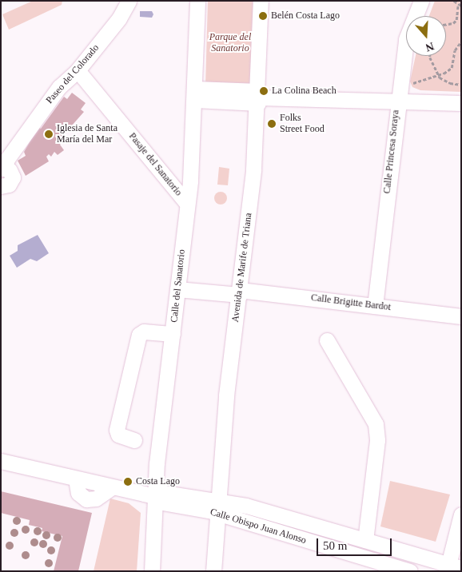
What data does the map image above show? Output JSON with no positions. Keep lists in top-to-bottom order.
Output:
{
  "streets": {
    "street": [
      "Paseo del Colorado",
      "Calle Princesa Soraya",
      "Pasaje del Sanatorio",
      "Avenida de Marife de Triana",
      "Calle del Sanatorio",
      "Calle Brigitte Bardot",
      "Calle Obispo Juan Alonso"
    ]
  },
  "crossings": [
    ["Paseo del Colorado", "Pasaje del Sanatorio"],
    ["Calle Princesa Soraya", "Calle Brigitte Bardot"],
    ["Pasaje del Sanatorio", "Calle del Sanatorio"],
    ["Avenida de Marife de Triana", "Calle Brigitte Bardot"],
    ["Avenida de Marife de Triana", "Calle Obispo Juan Alonso"],
    ["Calle del Sanatorio", "Calle Brigitte Bardot"],
    ["Calle del Sanatorio", "Calle Obispo Juan Alonso"]
  ],
  "parks": ["Parque del Sanatorio"],
  "places": [
    "Belén Costa Lago",
    "La Colina Beach",
    "Folks Street Food",
    "Iglesia de Santa María del Mar",
    "Costa Lago"
  ],
  "scale_bar": "50 m",
  "north": "bottom"
}
